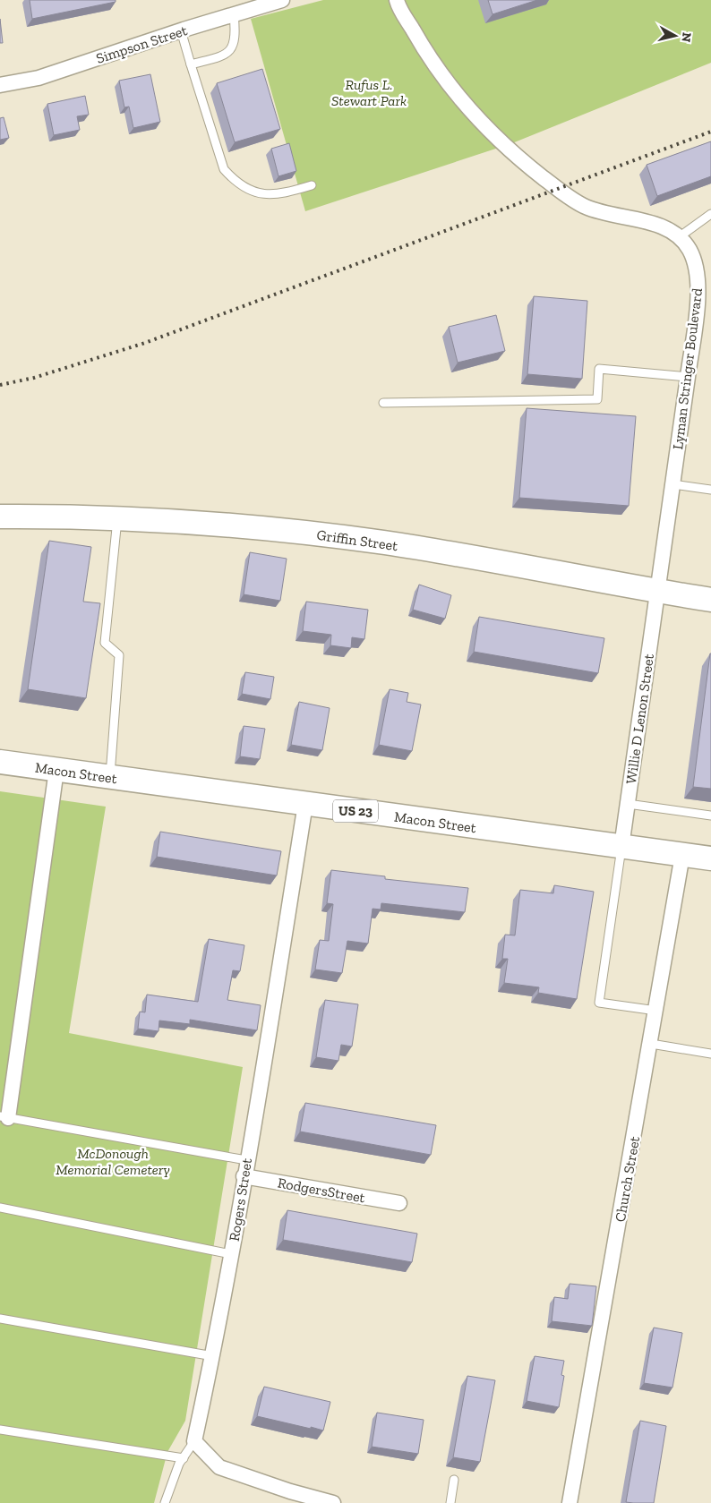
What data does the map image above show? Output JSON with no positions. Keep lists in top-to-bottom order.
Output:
{
  "streets": {
    "main road": ["Griffin Street", "Macon Street", "US 23"],
    "street": [
      "Simpson Street",
      "Lyman Stringer Boulevard",
      "Willie D Lenon Street",
      "Church Street",
      "RodgersStreet",
      "Rogers Street"
    ]
  },
  "crossings": [
    ["Lyman Stringer Boulevard", "Griffin Street"],
    ["Lyman Stringer Boulevard", "Willie D Lenon Street"],
    ["Griffin Street", "Willie D Lenon Street"],
    ["Willie D Lenon Street", "Macon Street"],
    ["Macon Street", "Church Street"],
    ["Macon Street", "Rogers Street"],
    ["RodgersStreet", "Rogers Street"]
  ],
  "parks": ["Rufus L. Stewart Park", "McDonough Memorial Cemetery"],
  "north": "right"
}
